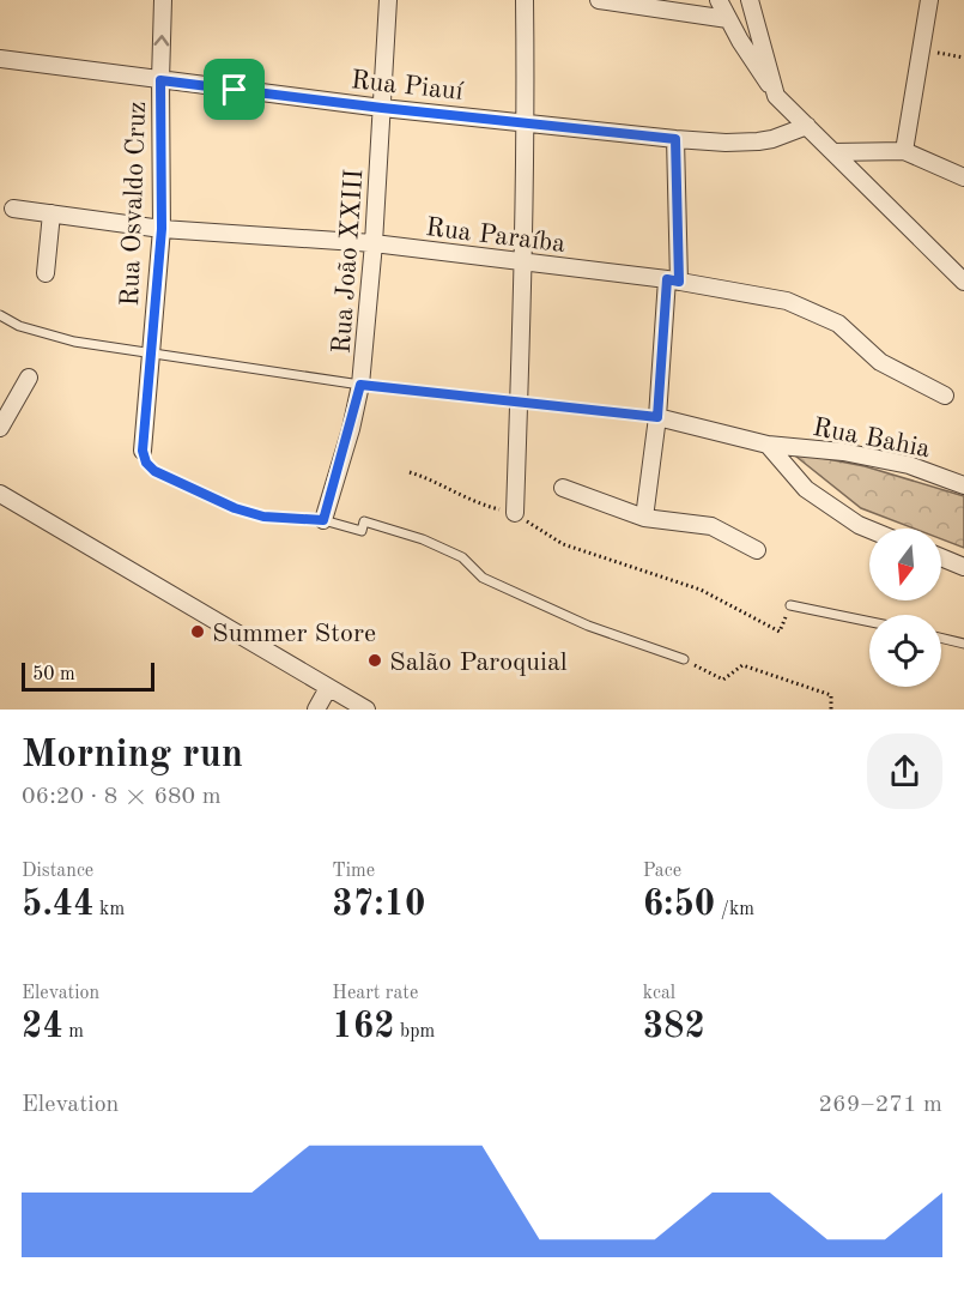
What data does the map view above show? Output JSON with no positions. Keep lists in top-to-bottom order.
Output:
{
  "streets": {
    "street": [
      "Rua Piauí",
      "Rua Osvaldo Cruz",
      "Rua Paraíba",
      "Rua João XXIII",
      "Rua Bahia"
    ]
  },
  "crossings": [
    ["Rua Piauí", "Rua Osvaldo Cruz"],
    ["Rua Piauí", "Rua João XXIII"],
    ["Rua Osvaldo Cruz", "Rua Paraíba"],
    ["Rua Paraíba", "Rua João XXIII"]
  ],
  "places": ["Summer Store", "Salão Paroquial"],
  "scale_bar": "50 m",
  "north": "bottom",
  "page": {
    "scale": "50 m",
    "heading": ["Morning run", "06:20 · 8 × 680 m"],
    "stats": [
      ["Distance", "5.44 km"],
      ["Time", "37:10"],
      ["Pace", "6:50 /km"],
      ["Elevation", "24 m"],
      ["Heart rate", "162 bpm"],
      ["kcal", "382"]
    ],
    "chart": ["Elevation", "269–271 m"]
  }
}
